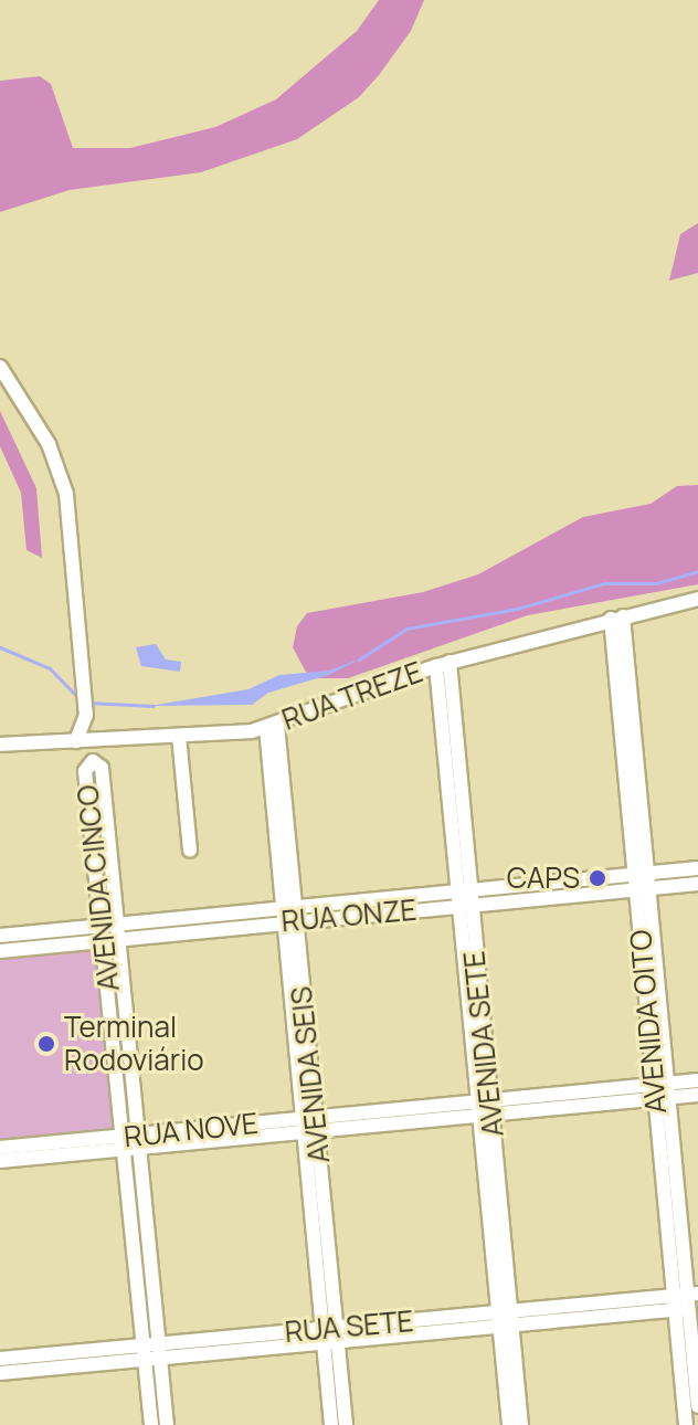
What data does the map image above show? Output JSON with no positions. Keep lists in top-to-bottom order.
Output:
{
  "streets": {
    "street": [
      "RUA TREZE",
      "AVENIDA CINCO",
      "RUA ONZE",
      "AVENIDA OITO",
      "AVENIDA SETE",
      "AVENIDA SEIS",
      "RUA NOVE",
      "RUA SETE"
    ]
  },
  "crossings": [
    ["RUA TREZE", "AVENIDA OITO"],
    ["RUA TREZE", "AVENIDA SETE"],
    ["RUA TREZE", "AVENIDA SEIS"],
    ["AVENIDA CINCO", "RUA ONZE"],
    ["AVENIDA CINCO", "RUA NOVE"],
    ["AVENIDA CINCO", "RUA SETE"],
    ["RUA ONZE", "AVENIDA OITO"],
    ["RUA ONZE", "AVENIDA SETE"],
    ["RUA ONZE", "AVENIDA SEIS"],
    ["AVENIDA OITO", "RUA NOVE"],
    ["AVENIDA OITO", "RUA SETE"],
    ["AVENIDA SETE", "RUA NOVE"],
    ["AVENIDA SETE", "RUA SETE"],
    ["AVENIDA SEIS", "RUA NOVE"],
    ["AVENIDA SEIS", "RUA SETE"]
  ],
  "places": ["CAPS", "Terminal Rodoviário"]
}
